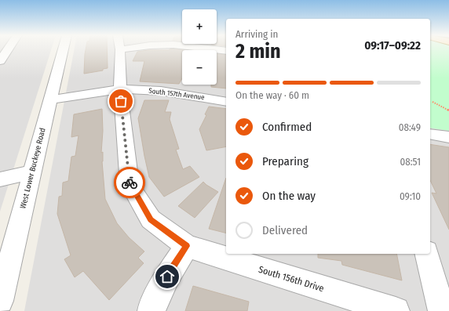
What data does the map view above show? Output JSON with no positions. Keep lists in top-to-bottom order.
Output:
{
  "streets": {
    "street": ["South 157th Avenue", "West Lower Buckeye Road", "South 156th Drive"]
  },
  "crossings": [
    ["South 157th Avenue", "West Lower Buckeye Road"],
    ["South 157th Avenue", "South 156th Drive"]
  ],
  "page": {
    "map_buttons": ["+", "−"],
    "heading": ["2 min", "Arriving in", "09:17–09:22"],
    "bar": "On the way · 60 m",
    "list": [
      ["Confirmed", "08:49"],
      ["Preparing", "08:51"],
      ["On the way", "09:10"],
      "Delivered"
    ]
  }
}
